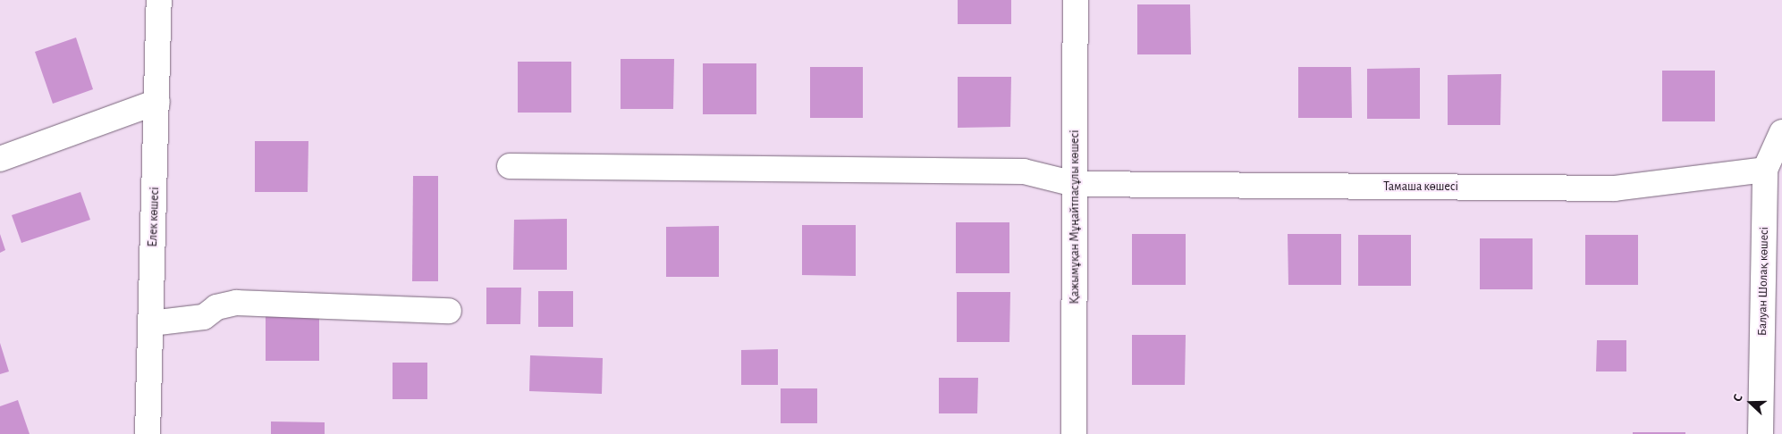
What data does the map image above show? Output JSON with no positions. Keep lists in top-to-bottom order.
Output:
{
  "streets": {
    "street": [
      "Тамаша көшесі",
      "Елек көшесі",
      "Қажымұқан Мұңайтпасұлы көшесі",
      "Балуан Шолақ көшесі"
    ]
  },
  "crossings": [
    ["Тамаша көшесі", "Қажымұқан Мұңайтпасұлы көшесі"],
    ["Тамаша көшесі", "Балуан Шолақ көшесі"]
  ],
  "north": "left"
}
